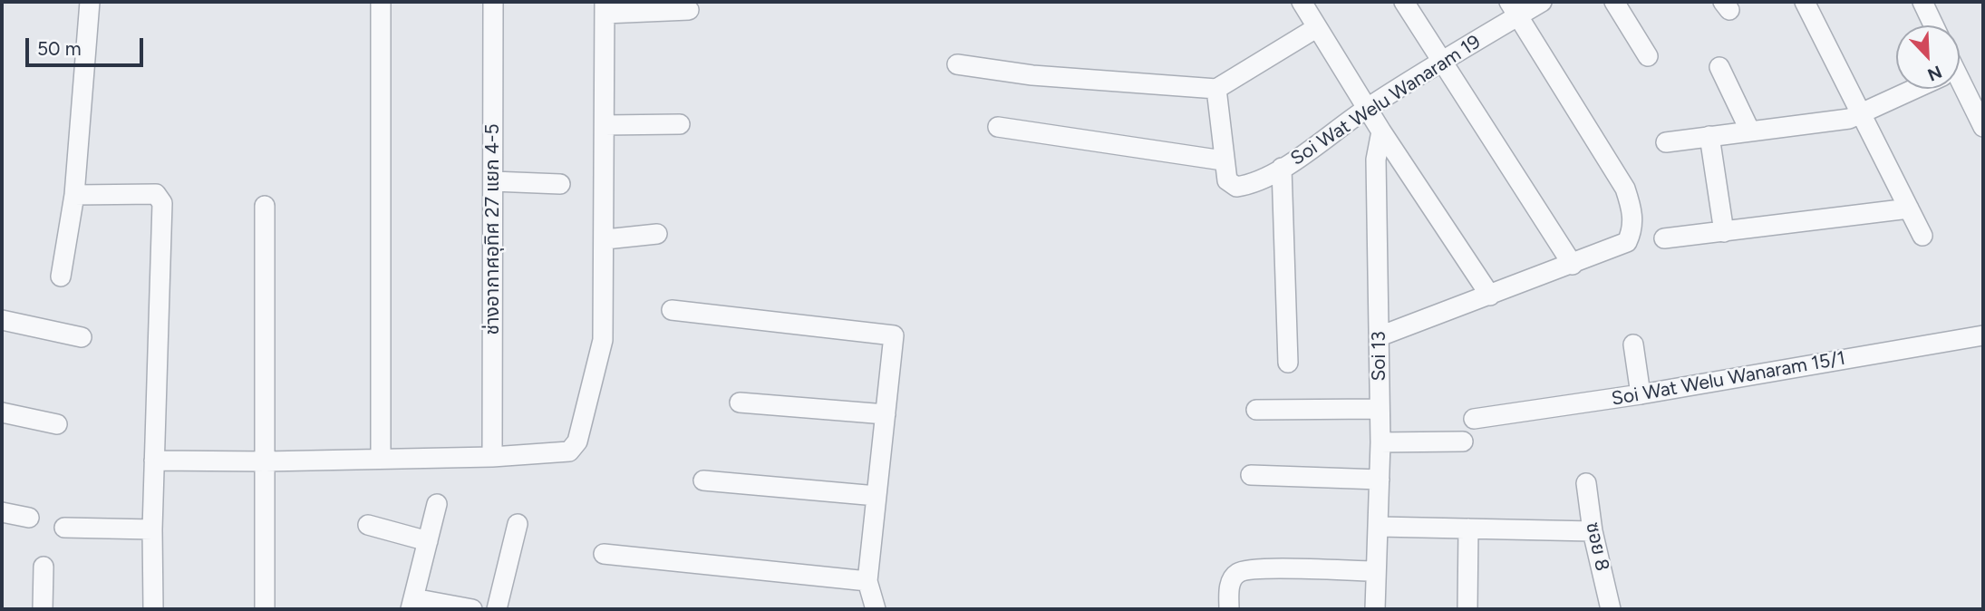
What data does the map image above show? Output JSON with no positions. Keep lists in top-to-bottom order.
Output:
{
  "streets": {
    "street": [
      "Soi Wat Welu Wanaram 19",
      "ช่างอากาศอุทิศ 27 แยก 4-5",
      "Soi 13",
      "Soi Wat Welu Wanaram 15/1",
      "ซอย 8"
    ]
  },
  "scale_bar": "50 m",
  "north": "bottom right"
}
